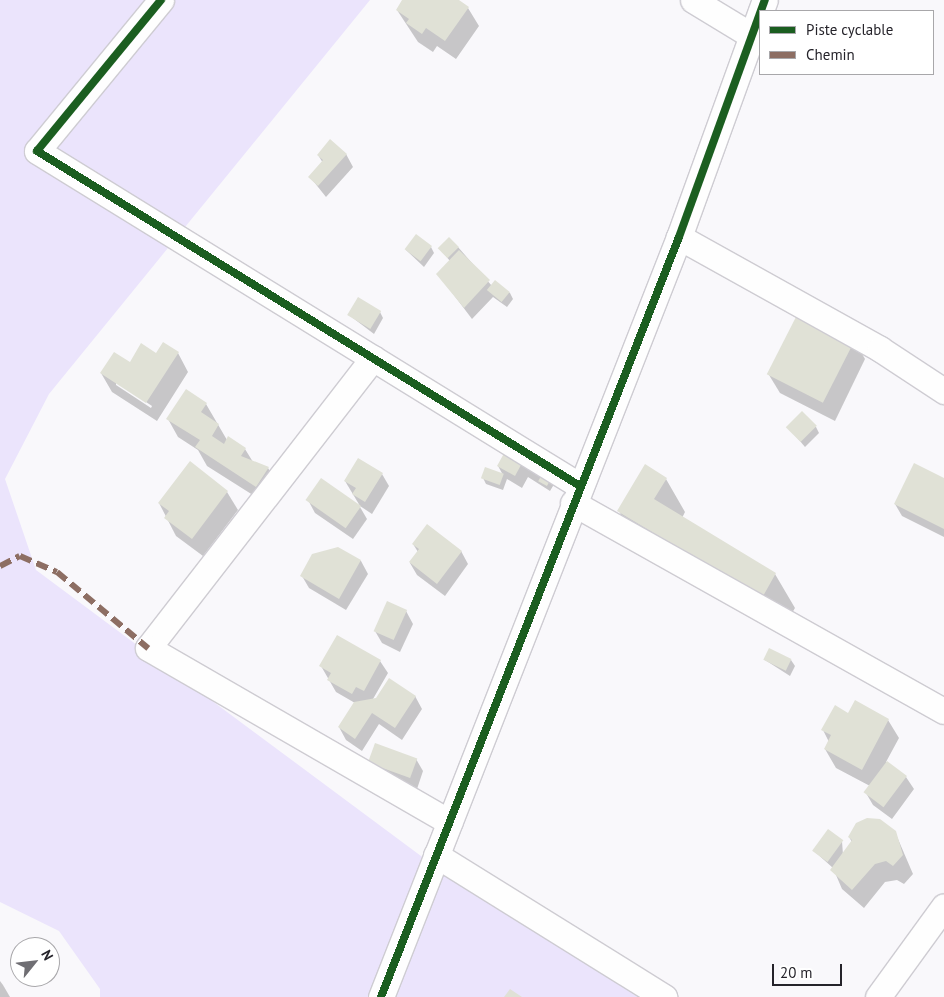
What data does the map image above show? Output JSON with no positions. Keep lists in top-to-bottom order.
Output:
{
  "legend": ["Piste cyclable", "Chemin"],
  "scale_bar": "20 m",
  "north": "top right"
}
